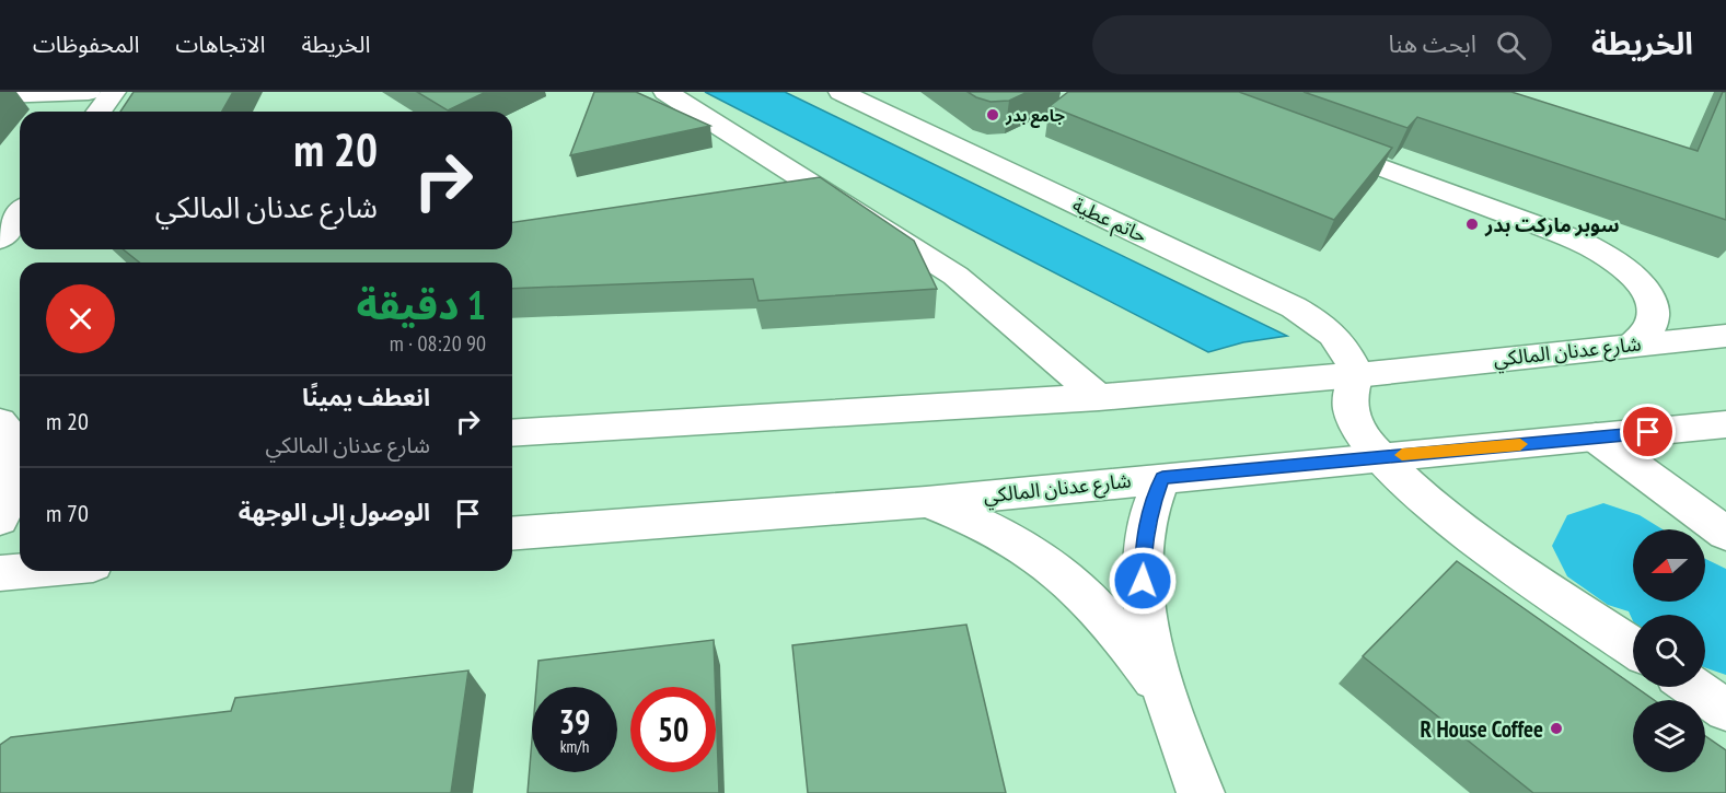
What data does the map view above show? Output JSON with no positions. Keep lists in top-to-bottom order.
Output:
{
  "streets": {
    "main road": ["حاتم عطية", "شارع عدنان المالكي"]
  },
  "crossings": [
    ["حاتم عطية", "شارع عدنان المالكي"]
  ],
  "places": ["جامع بدر", "سوبر ماركت بدر", "R House Coffee"],
  "north": "left",
  "page": {
    "header": "الخريطة",
    "search": "ابحث هنا",
    "nav": ["الخريطة", "الاتجاهات", "المحفوظات"],
    "turn": ["20 m", "شارع عدنان المالكي"],
    "heading": ["1 دقيقة", "90 m · 08:20"],
    "list": [
      {
        "name": "انعطف يمينًا",
        "note": "شارع عدنان المالكي",
        "value": "20 m"
      },
      {
        "name": "الوصول إلى الوجهة",
        "value": "70 m"
      }
    ],
    "speed": "39 km/h",
    "limit": "50"
  }
}
